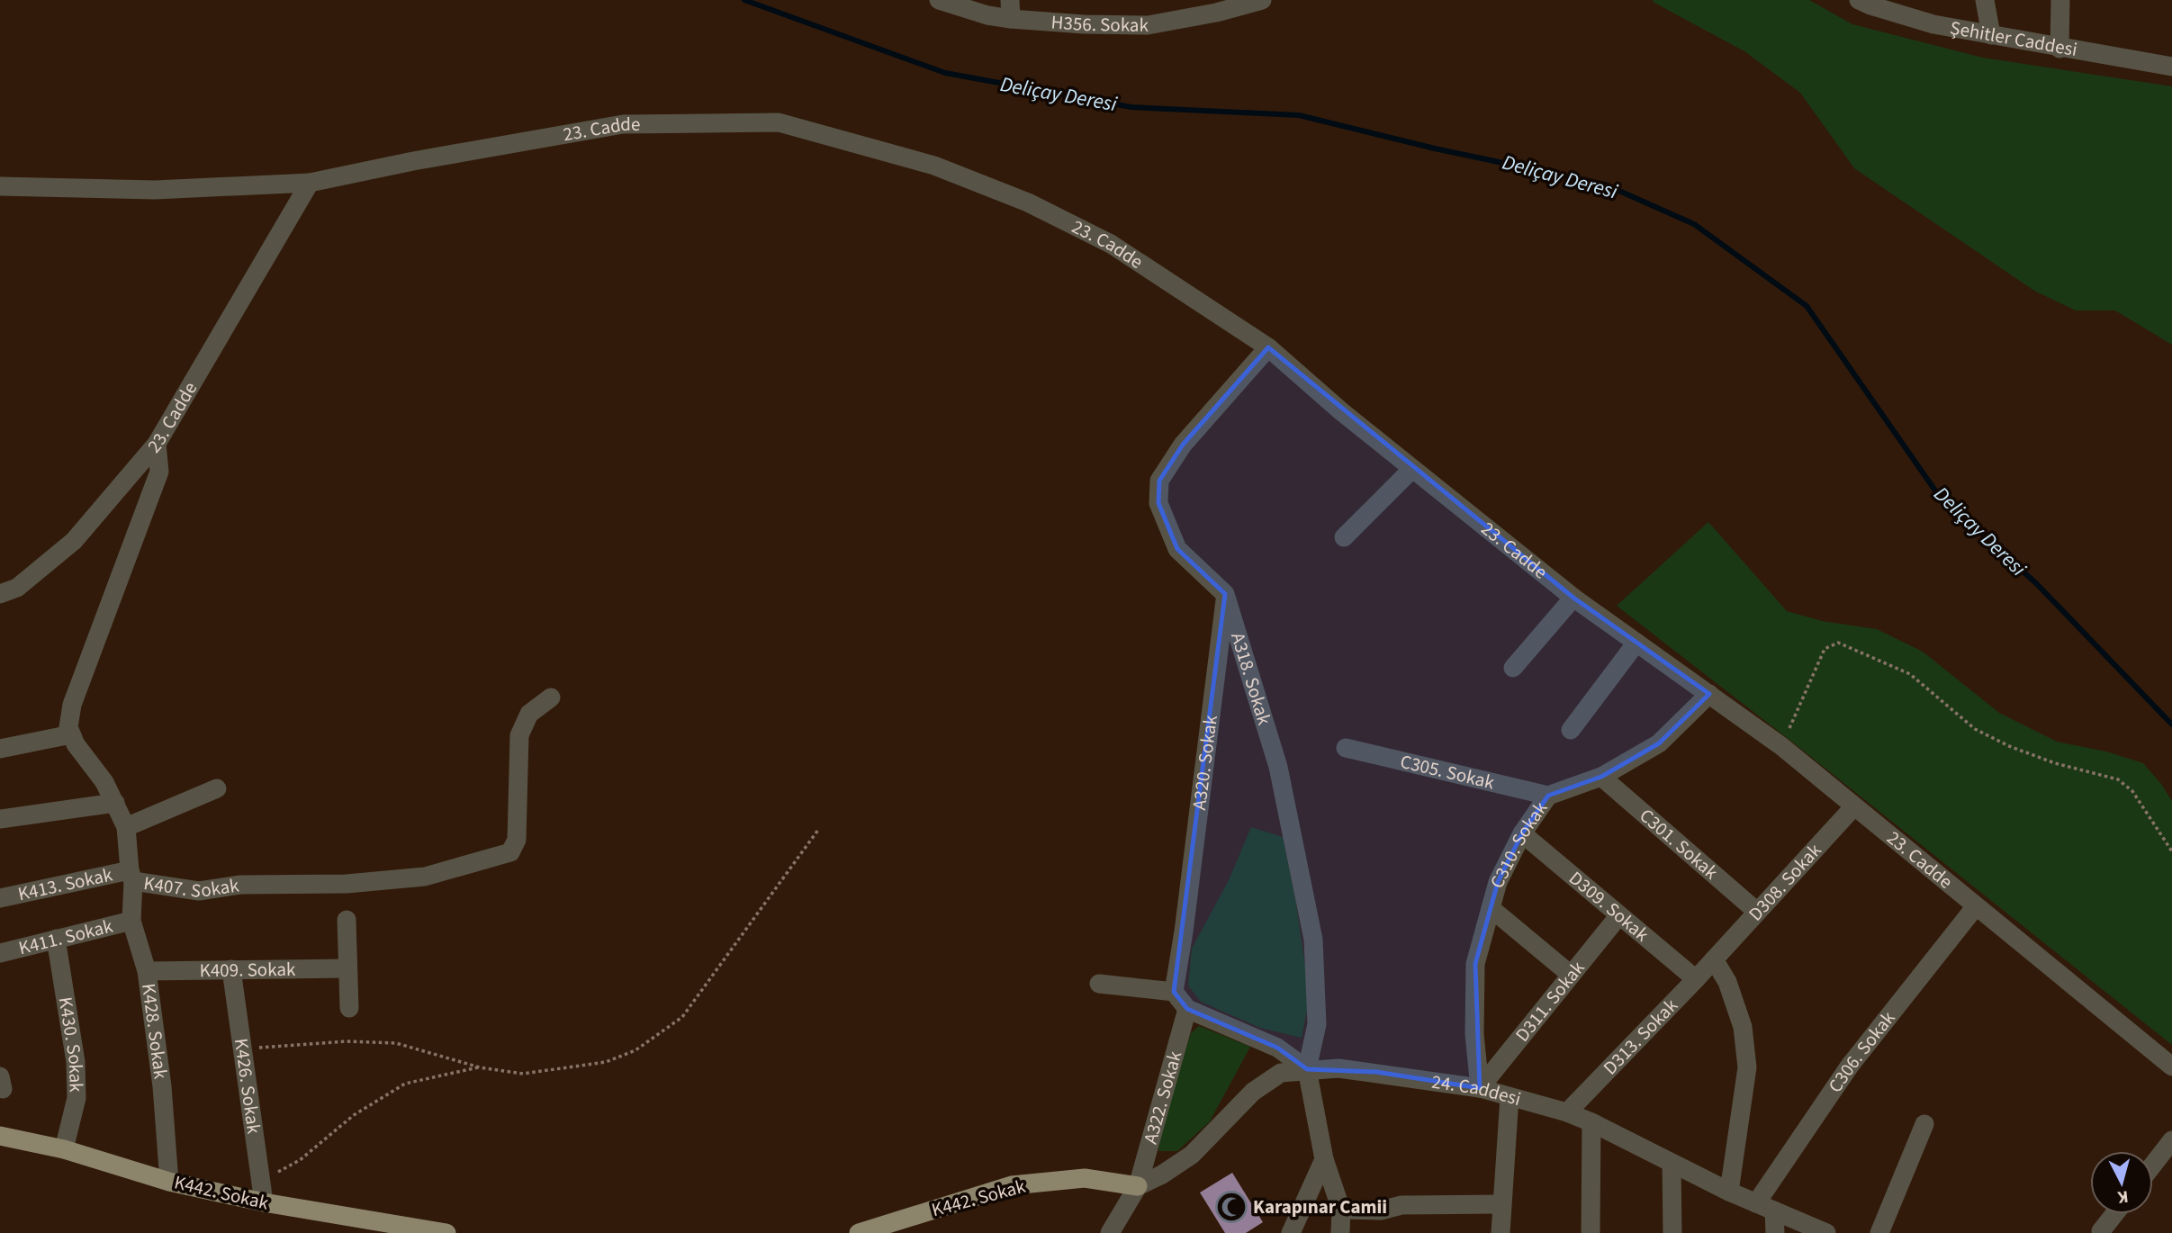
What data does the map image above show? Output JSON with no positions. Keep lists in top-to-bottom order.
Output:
{
  "streets": {
    "main road": ["K442. Sokak"],
    "street": [
      "H356. Sokak",
      "Şehitler Caddesi",
      "23. Cadde",
      "A318. Sokak",
      "A320. Sokak",
      "C305. Sokak",
      "C301. Sokak",
      "C310. Sokak",
      "K407. Sokak",
      "D308. Sokak",
      "K413. Sokak",
      "D309. Sokak",
      "K411. Sokak",
      "K409. Sokak",
      "D311. Sokak",
      "K428. Sokak",
      "D313. Sokak",
      "K430. Sokak",
      "C306. Sokak",
      "K426. Sokak",
      "24. Caddesi",
      "A322. Sokak"
    ]
  },
  "crossings": [
    ["23. Cadde", "C310. Sokak"],
    ["23. Cadde", "D308. Sokak"],
    ["23. Cadde", "C306. Sokak"],
    ["A318. Sokak", "A320. Sokak"],
    ["A318. Sokak", "24. Caddesi"],
    ["C305. Sokak", "C310. Sokak"],
    ["C301. Sokak", "C310. Sokak"],
    ["C301. Sokak", "D308. Sokak"],
    ["C310. Sokak", "D309. Sokak"],
    ["C310. Sokak", "D311. Sokak"],
    ["C310. Sokak", "24. Caddesi"],
    ["K407. Sokak", "K413. Sokak"],
    ["K407. Sokak", "K428. Sokak"],
    ["D308. Sokak", "D313. Sokak"],
    ["K413. Sokak", "K428. Sokak"],
    ["D309. Sokak", "D311. Sokak"],
    ["D309. Sokak", "D313. Sokak"],
    ["K411. Sokak", "K428. Sokak"],
    ["K411. Sokak", "K430. Sokak"],
    ["K409. Sokak", "K428. Sokak"],
    ["K409. Sokak", "K426. Sokak"],
    ["D311. Sokak", "24. Caddesi"],
    ["K428. Sokak", "K442. Sokak"],
    ["D313. Sokak", "24. Caddesi"],
    ["K430. Sokak", "K442. Sokak"],
    ["C306. Sokak", "24. Caddesi"],
    ["K426. Sokak", "K442. Sokak"],
    ["24. Caddesi", "A322. Sokak"],
    ["24. Caddesi", "K442. Sokak"],
    ["A322. Sokak", "K442. Sokak"]
  ],
  "water": ["Deliçay Deresi"],
  "places": {
    "mosque": ["Karapınar Camii"]
  },
  "north": "bottom"
}
